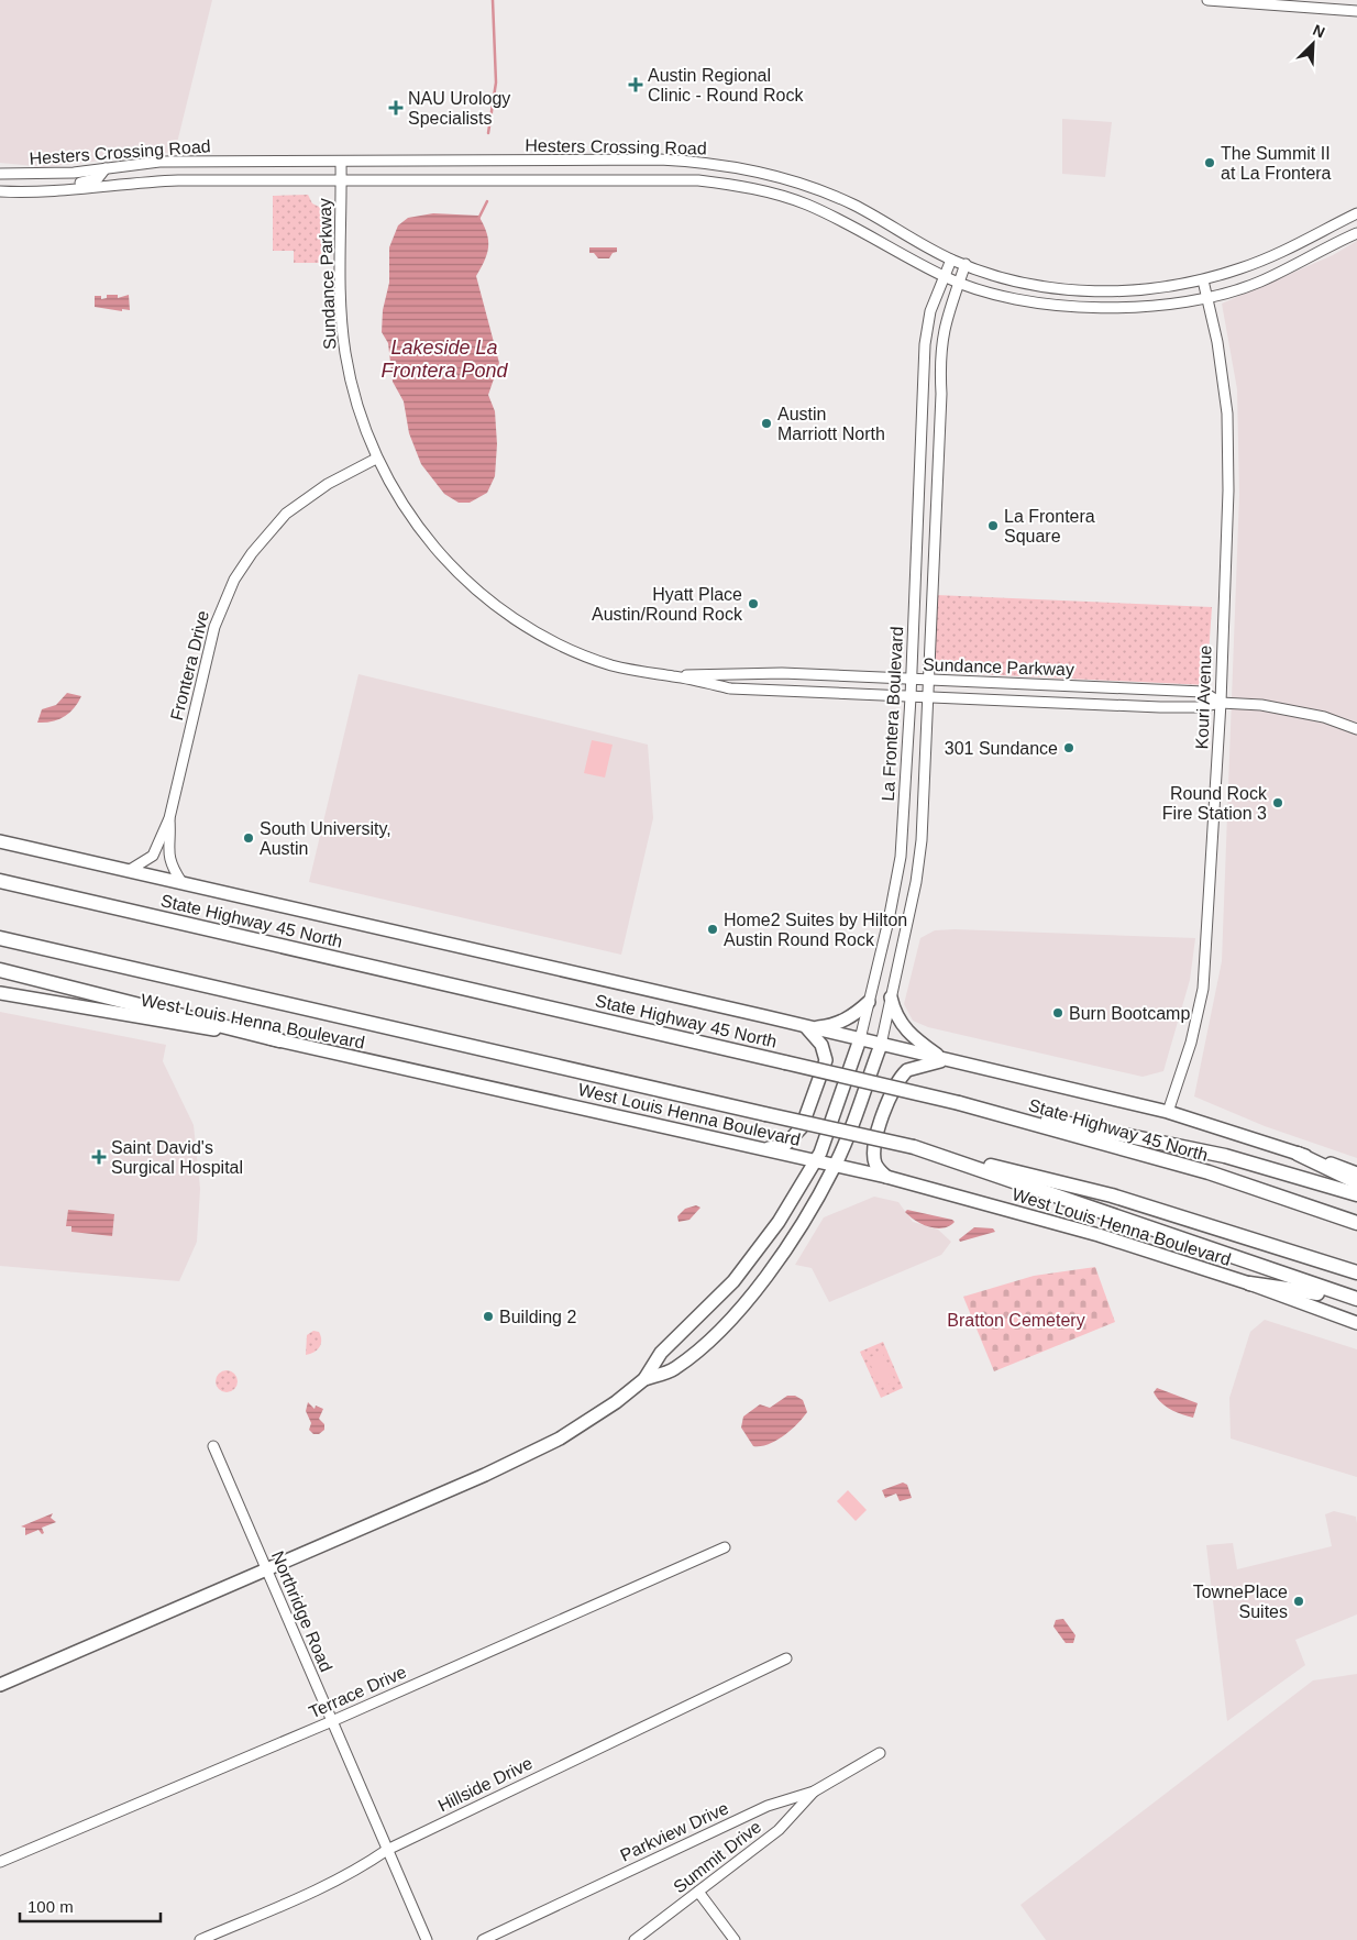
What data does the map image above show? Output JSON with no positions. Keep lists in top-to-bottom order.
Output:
{
  "streets": {
    "highway": ["State Highway 45 North"],
    "main road": ["La Frontera Boulevard", "West Louis Henna Boulevard"],
    "street": [
      "Hesters Crossing Road",
      "Sundance Parkway",
      "Frontera Drive",
      "Kouri Avenue",
      "Northridge Road",
      "Terrace Drive",
      "Hillside Drive",
      "Parkview Drive",
      "Summit Drive"
    ]
  },
  "crossings": [
    ["Hesters Crossing Road", "Sundance Parkway"],
    ["Hesters Crossing Road", "Kouri Avenue"],
    ["Hesters Crossing Road", "La Frontera Boulevard"],
    ["Sundance Parkway", "Frontera Drive"],
    ["Sundance Parkway", "Kouri Avenue"],
    ["Sundance Parkway", "La Frontera Boulevard"],
    ["La Frontera Boulevard", "West Louis Henna Boulevard"],
    ["Northridge Road", "Terrace Drive"],
    ["Northridge Road", "Hillside Drive"],
    ["Parkview Drive", "Summit Drive"]
  ],
  "water": ["Lakeside La Frontera Pond"],
  "parks": ["Bratton Cemetery"],
  "places": {
    "health": ["Austin Regional Clinic - Round Rock", "NAU Urology Specialists", "Saint David's Surgical Hospital"],
    "other": [
      "The Summit II at La Frontera",
      "Austin Marriott North",
      "La Frontera Square",
      "Hyatt Place Austin/Round Rock",
      "301 Sundance",
      "Round Rock Fire Station 3",
      "South University, Austin",
      "Home2 Suites by Hilton Austin Round Rock",
      "Burn Bootcamp",
      "Building 2",
      "TownePlace Suites"
    ]
  },
  "scale_bar": "100 m",
  "north": "top right"
}
